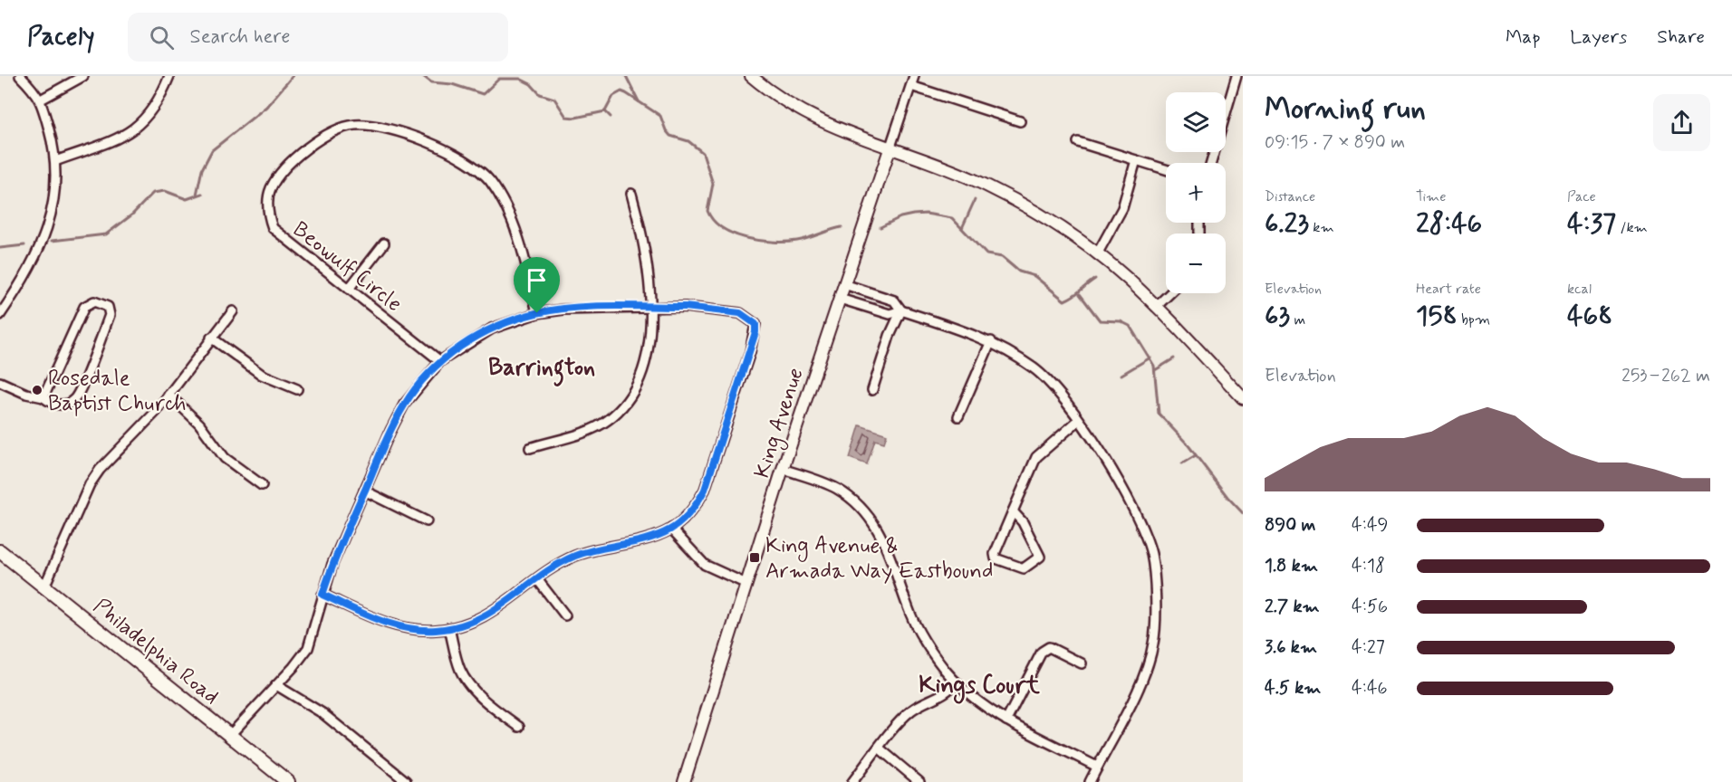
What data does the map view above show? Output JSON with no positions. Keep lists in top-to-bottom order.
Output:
{
  "streets": {
    "main road": ["Philadelphia Road"],
    "street": ["Beowulf Circle", "King Avenue"]
  },
  "districts": ["Barrington", "Kings Court"],
  "places": {
    "other": ["Rosedale Baptist Church"],
    "transit": ["King Avenue & Armada Way Eastbound"]
  },
  "page": {
    "header": "Pacely",
    "search": "Search here",
    "nav": ["Map", "Layers", "Share"],
    "heading": ["Morning run", "09:15 · 7 × 890 m"],
    "map_buttons": ["+", "−"],
    "stats": [
      ["Distance", "6.23 km"],
      ["Time", "28:46"],
      ["Pace", "4:37 /km"],
      ["Elevation", "63 m"],
      ["Heart rate", "158 bpm"],
      ["kcal", "468"]
    ],
    "chart": ["Elevation", "253–262 m"],
    "list": [
      {
        "name": "890 m",
        "note": "4:49"
      },
      {
        "name": "1.8 km",
        "note": "4:18"
      },
      {
        "name": "2.7 km",
        "note": "4:56"
      },
      {
        "name": "3.6 km",
        "note": "4:27"
      },
      {
        "name": "4.5 km",
        "note": "4:46"
      }
    ]
  }
}
